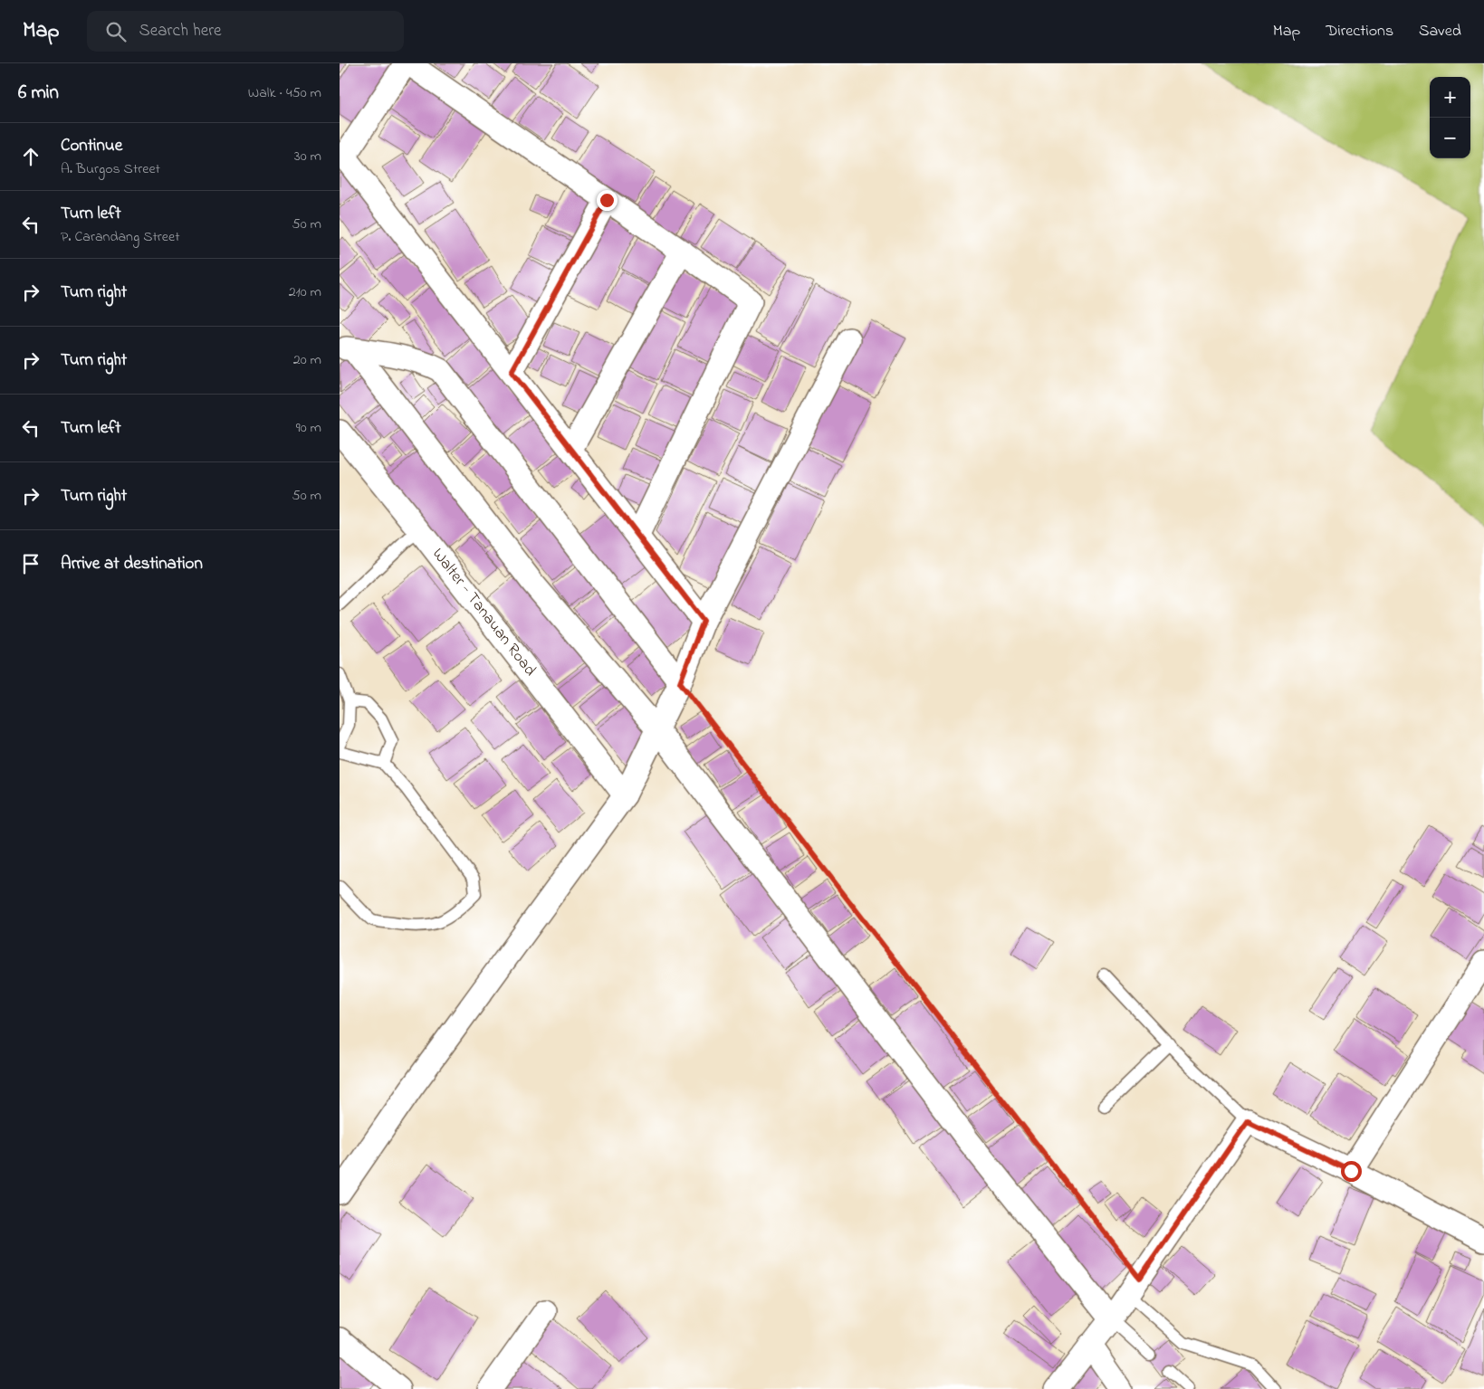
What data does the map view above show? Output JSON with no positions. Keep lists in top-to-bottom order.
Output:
{
  "streets": {
    "street": ["Walter - Tanauan Road"]
  },
  "page": {
    "header": "Map",
    "search": "Search here",
    "nav": ["Map", "Directions", "Saved"],
    "heading": ["6 min", "Walk · 450 m"],
    "map_buttons": ["+", "−"],
    "list": [
      ["Continue", "A. Burgos Street", "30 m"],
      ["Turn left", "P. Carandang Street", "50 m"],
      ["Turn right", "210 m"],
      ["Turn right", "20 m"],
      ["Turn left", "90 m"],
      ["Turn right", "50 m"],
      "Arrive at destination"
    ]
  }
}
